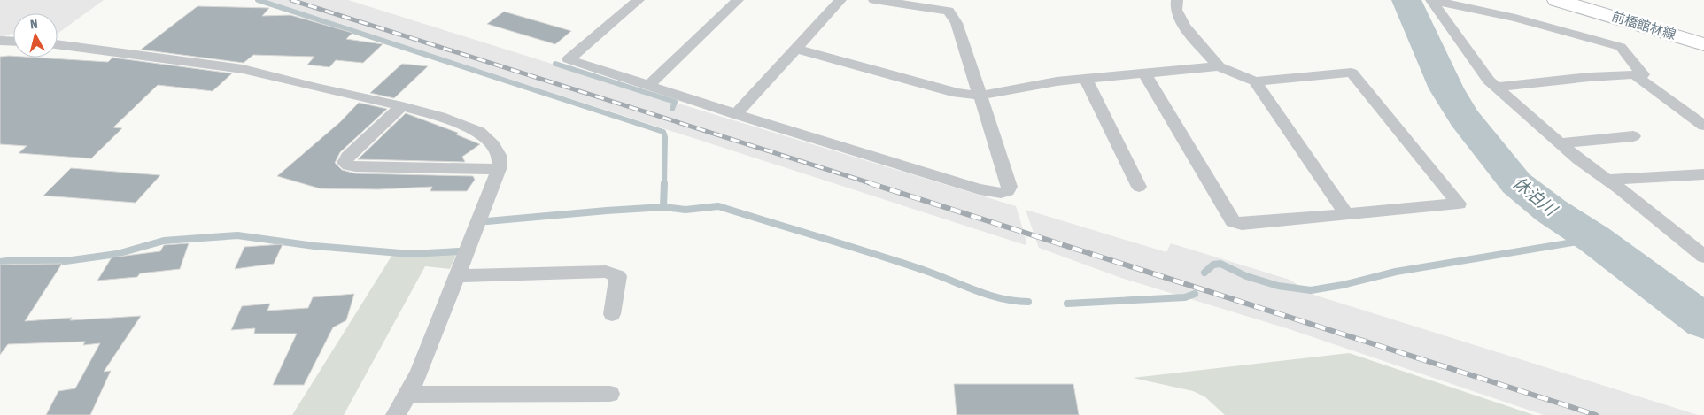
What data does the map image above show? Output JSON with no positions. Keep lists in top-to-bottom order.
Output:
{
  "streets": {
    "main road": ["前橋館林線"]
  },
  "water": ["休泊川"],
  "north": "top"
}
